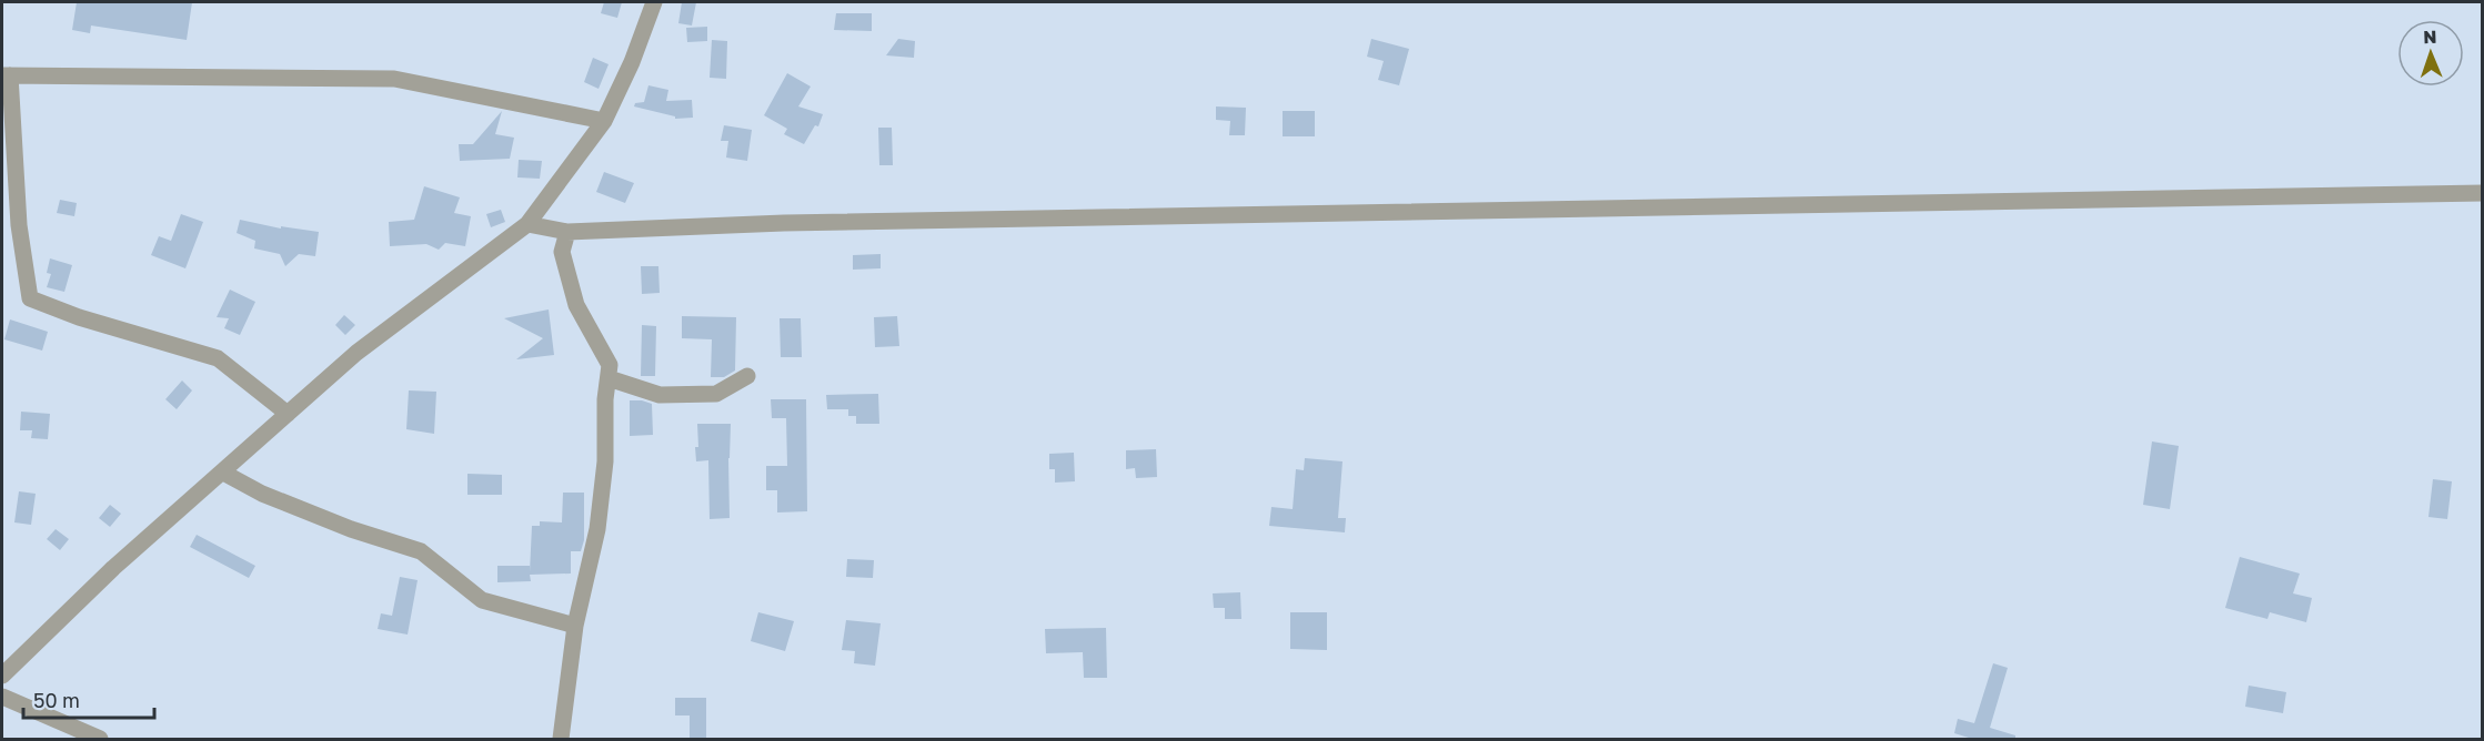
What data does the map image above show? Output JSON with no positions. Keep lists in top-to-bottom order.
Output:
{
  "scale_bar": "50 m",
  "north": "top"
}
